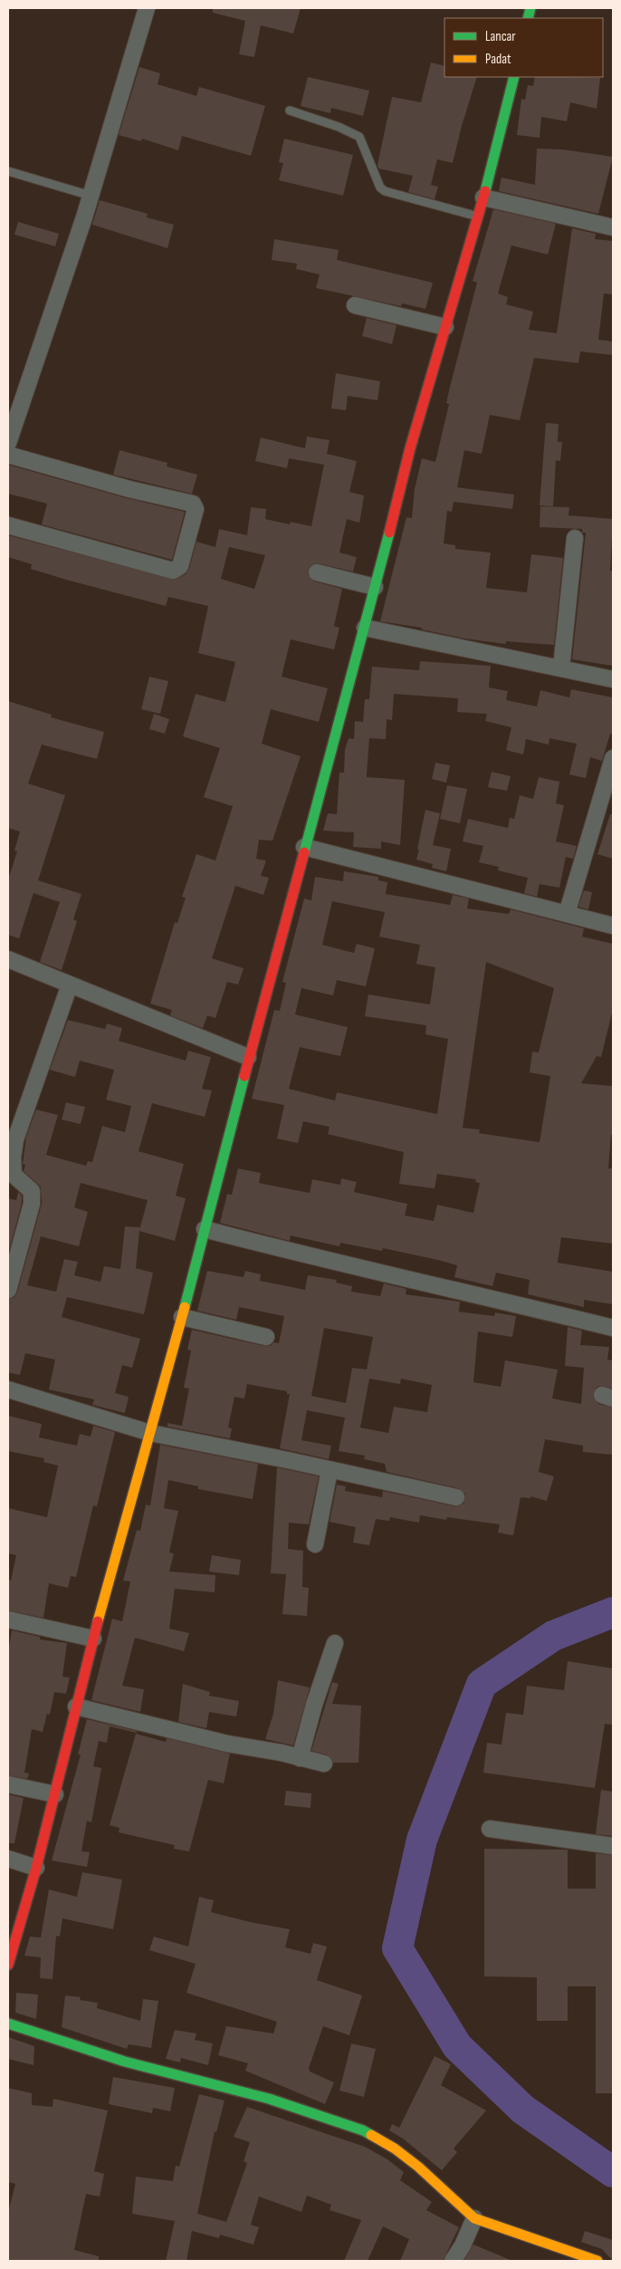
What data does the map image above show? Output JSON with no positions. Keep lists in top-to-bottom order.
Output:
{
  "legend": ["Lancar", "Padat"]
}
